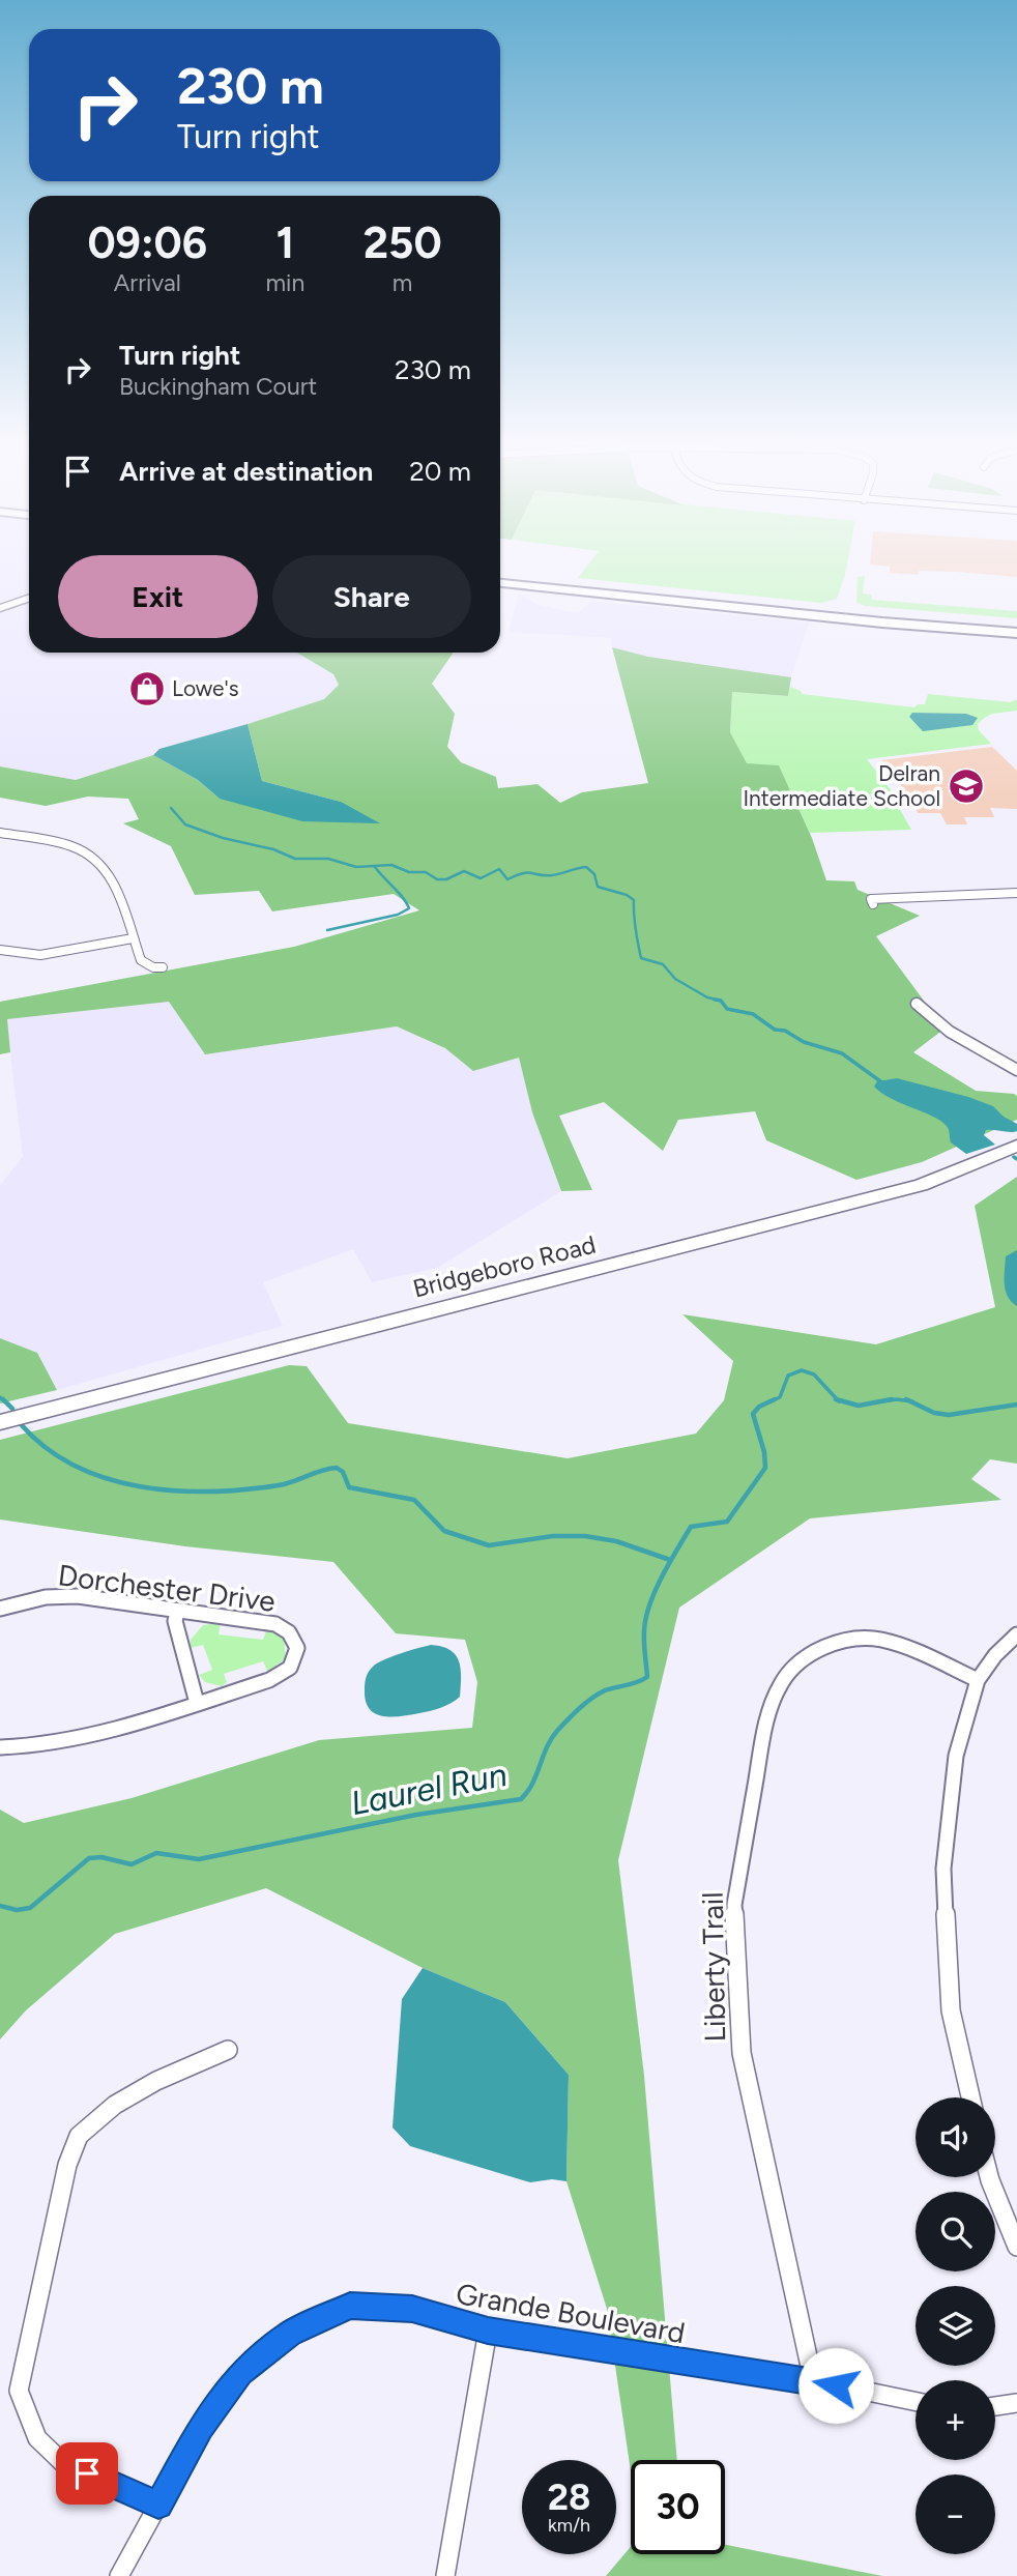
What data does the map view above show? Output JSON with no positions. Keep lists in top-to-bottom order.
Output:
{
  "streets": {
    "main road": ["Bridgeboro Road"],
    "street": ["Dorchester Drive", "Liberty Trail", "Grande Boulevard"]
  },
  "crossings": [
    ["Liberty Trail", "Grande Boulevard"]
  ],
  "water": ["Laurel Run"],
  "places": {
    "shop": ["Lowe's"],
    "school or university": ["Delran Intermediate School"]
  },
  "page": {
    "turn": ["230 m", "Turn right"],
    "eta": [
      "09:06",
      "Arrival",
      "1",
      "min",
      "250",
      "m"
    ],
    "list": [
      {
        "name": "Turn right",
        "note": "Buckingham Court",
        "value": "230 m"
      },
      {
        "name": "Arrive at destination",
        "value": "20 m"
      }
    ],
    "buttons": ["Exit", "Share"],
    "map_buttons": ["+", "−"],
    "speed": "28 km/h",
    "limit": "30"
  }
}
